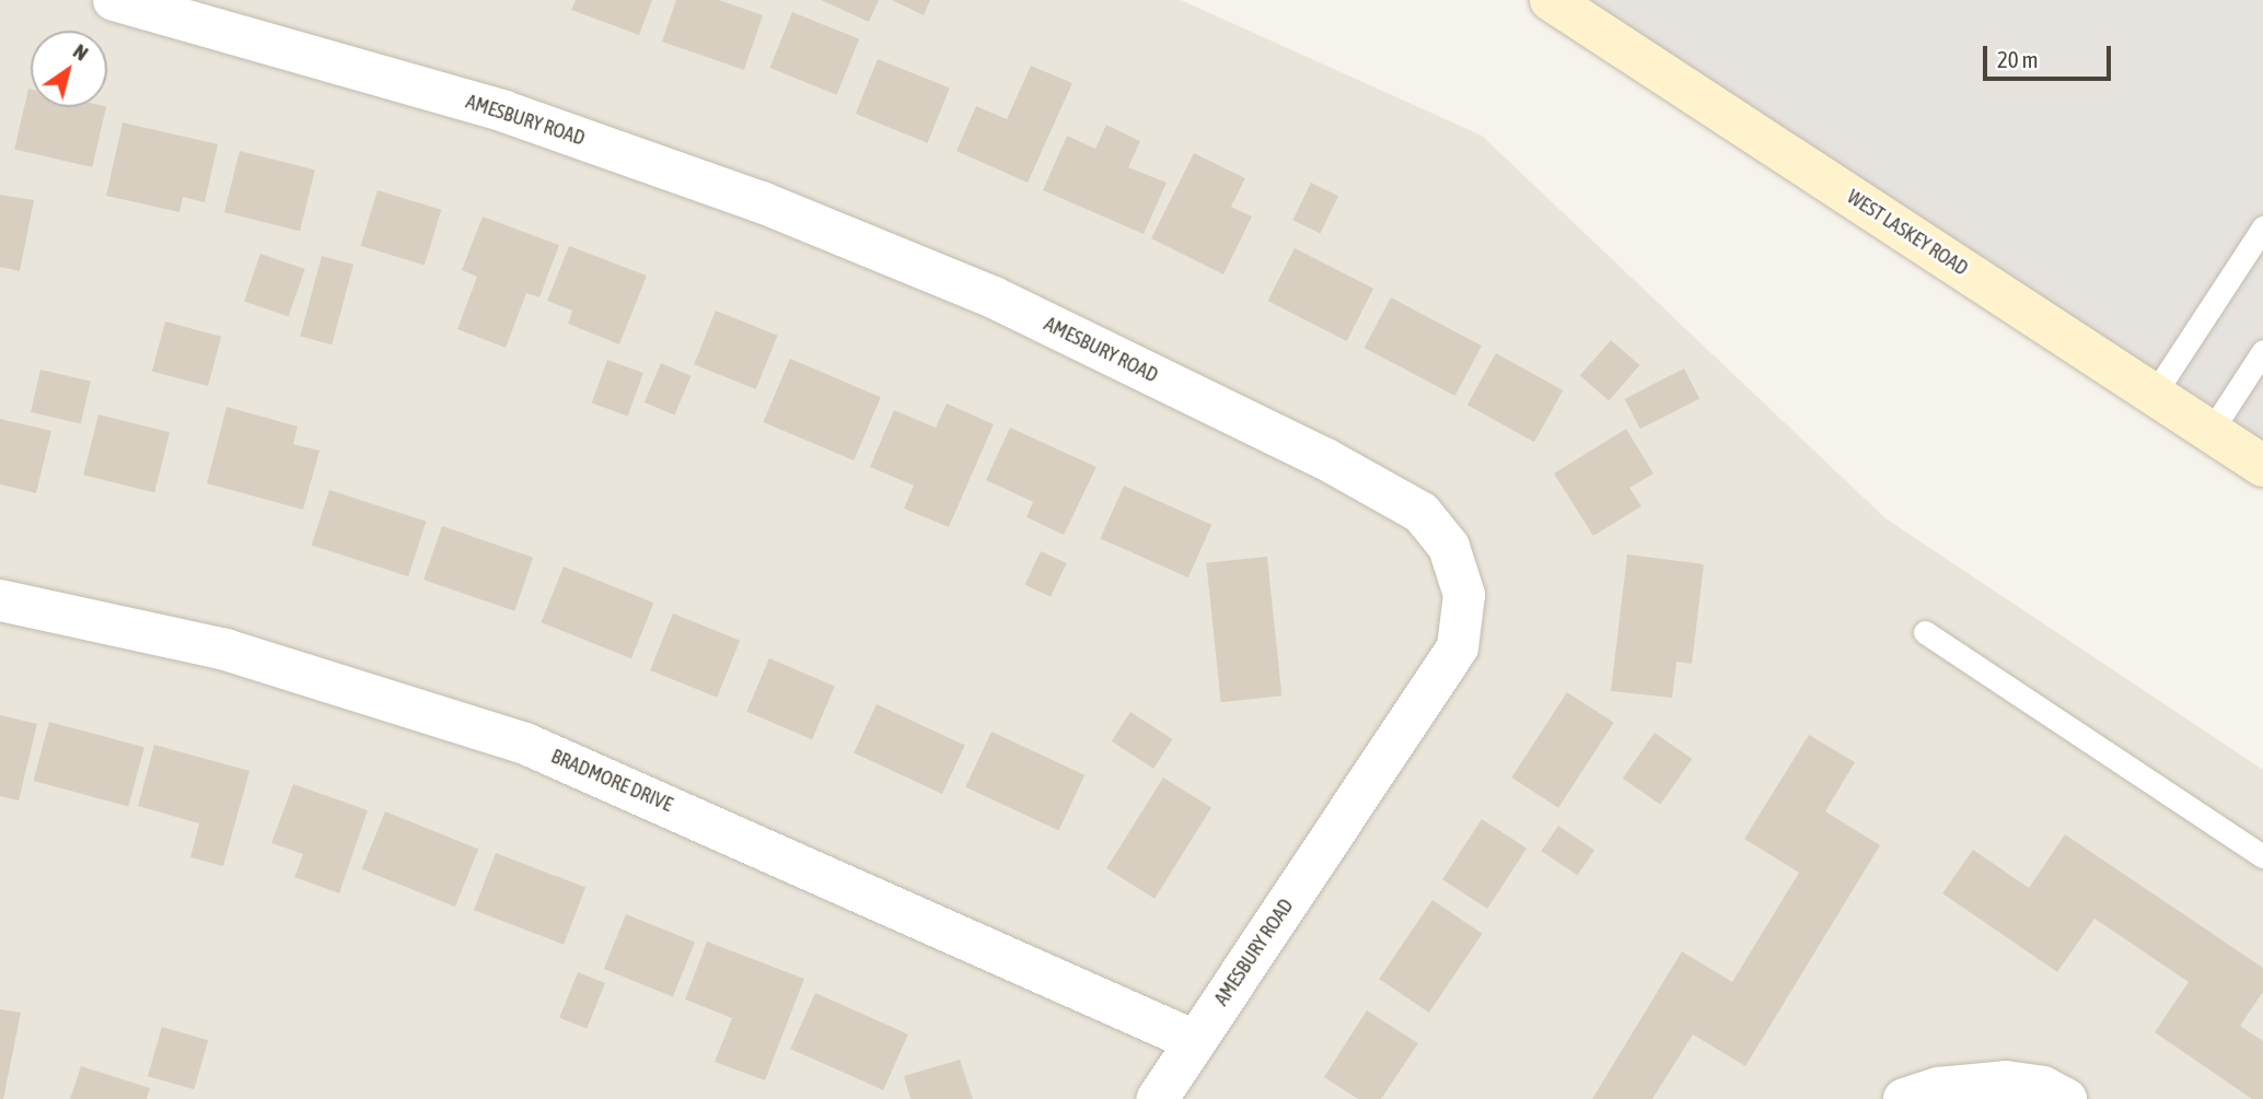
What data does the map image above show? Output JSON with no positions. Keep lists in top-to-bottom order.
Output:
{
  "streets": {
    "main road": ["WEST LASKEY ROAD"],
    "street": ["AMESBURY ROAD", "BRADMORE DRIVE"]
  },
  "crossings": [
    ["AMESBURY ROAD", "BRADMORE DRIVE"]
  ],
  "scale_bar": "20 m",
  "north": "top right"
}
